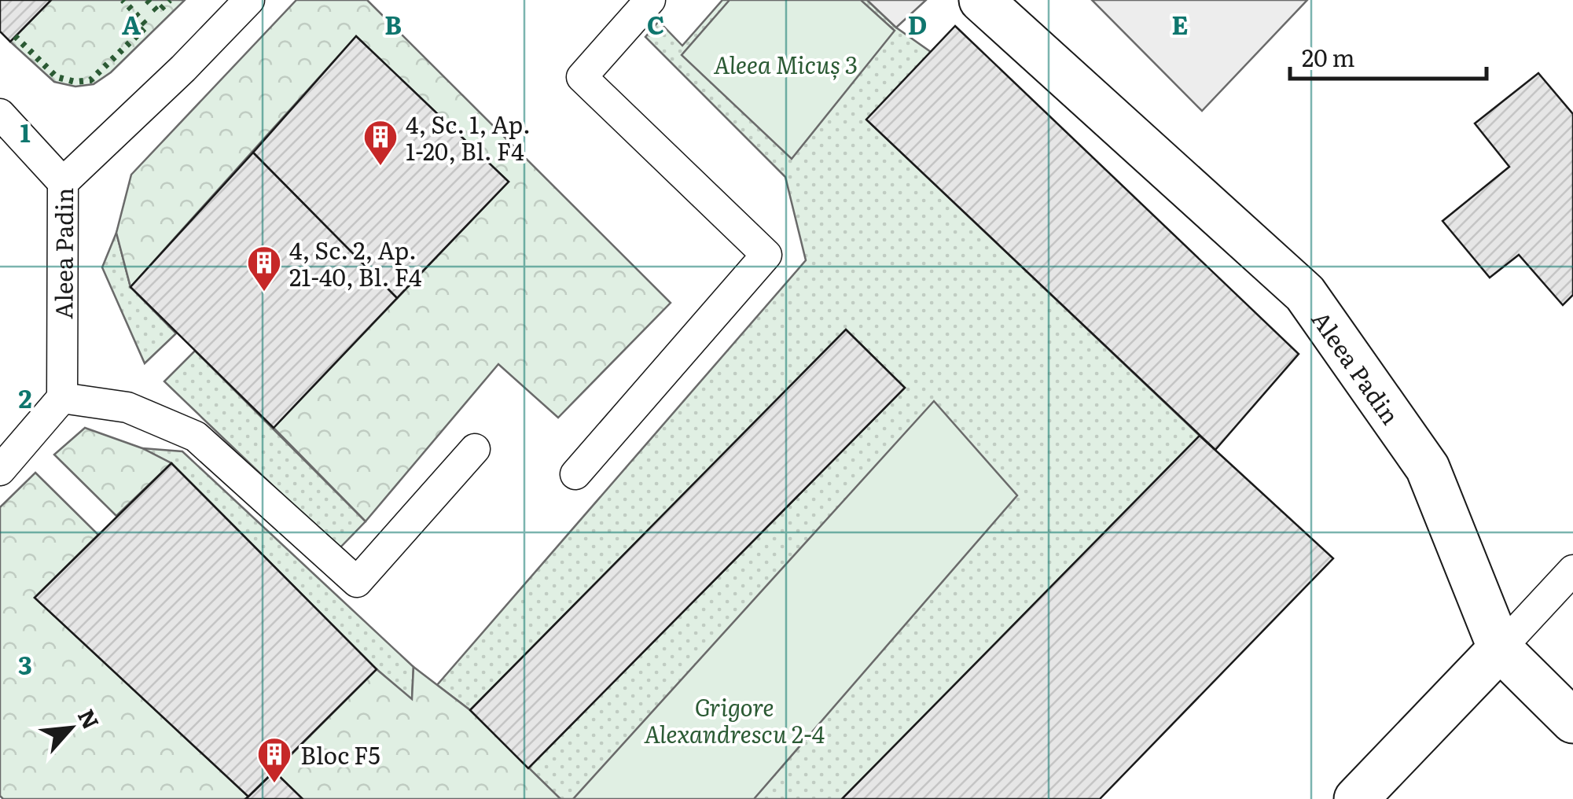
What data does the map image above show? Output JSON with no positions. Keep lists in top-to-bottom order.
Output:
{
  "streets": {
    "street": ["Aleea Padin"]
  },
  "parks": ["Aleea Micuș 3", "Grigore Alexandrescu 2-4"],
  "places": {
    "building": ["4, Sc. 1, Ap. 1-20, Bl. F4", "4, Sc. 2, Ap. 21-40, Bl. F4", "Bloc F5"]
  },
  "scale_bar": "20 m",
  "north": "top right",
  "grid": {
    "columns": [
      "A",
      "B",
      "C",
      "D",
      "E"
    ],
    "rows": ["1", "2", "3"]
  }
}
